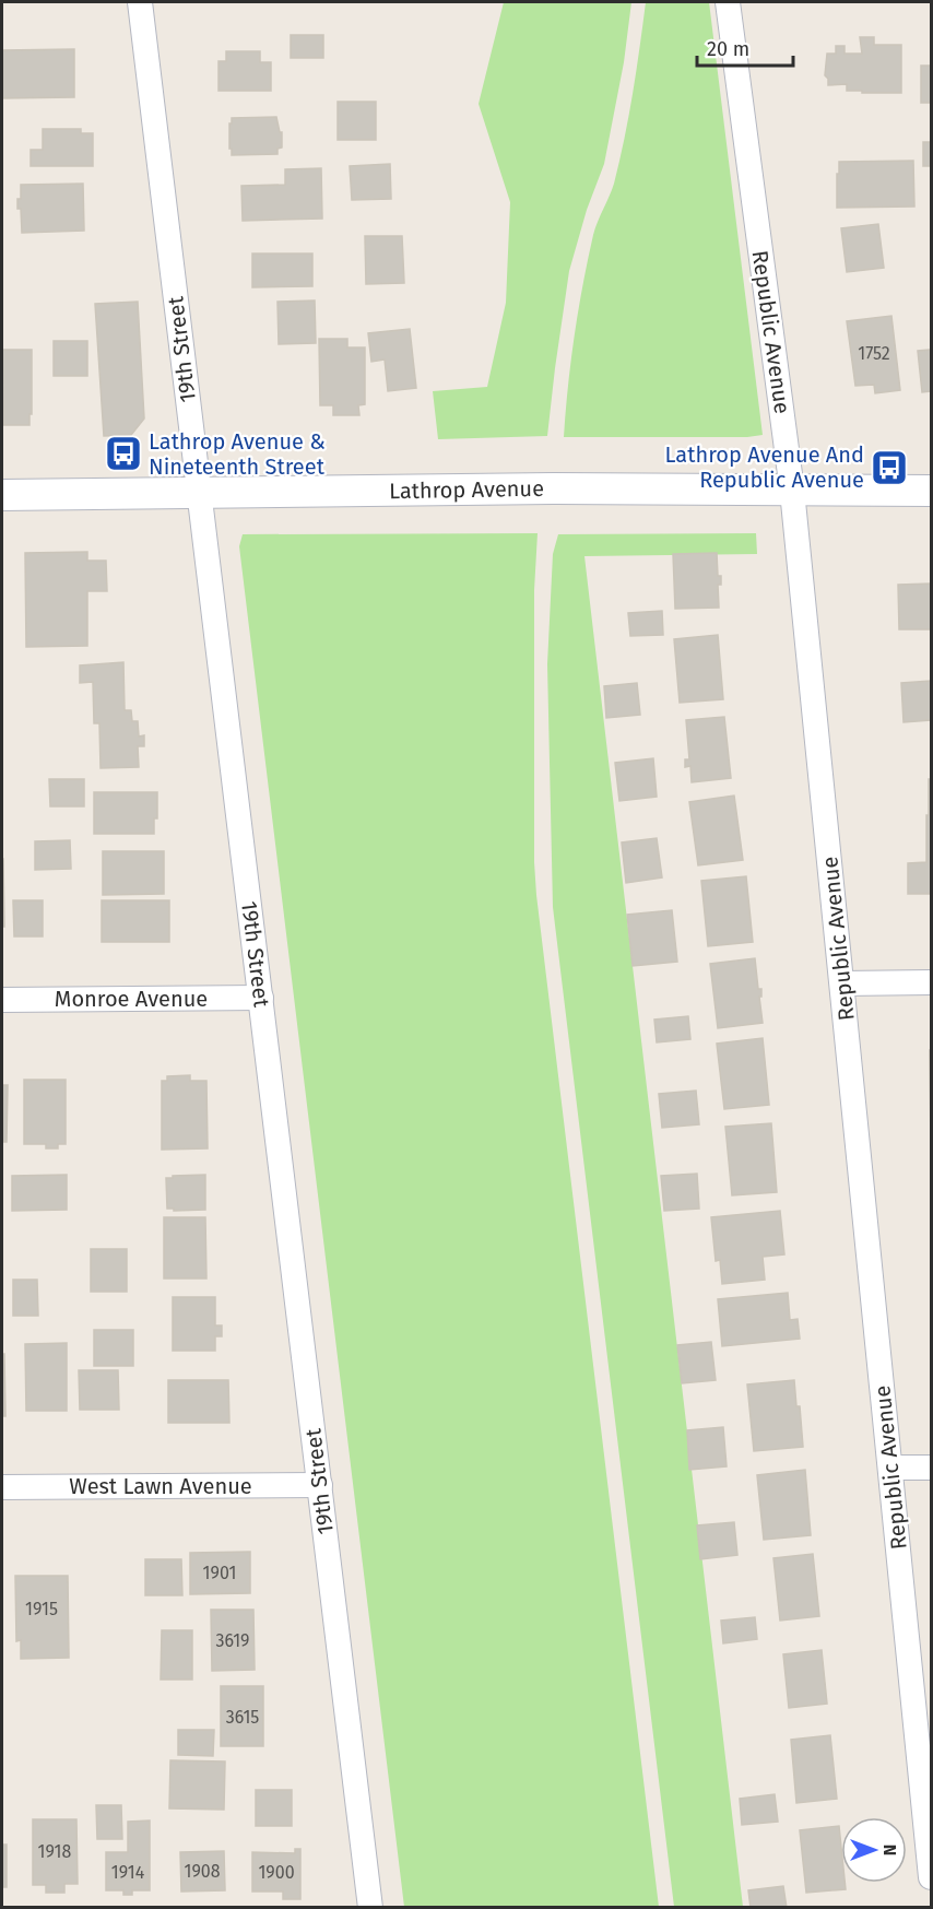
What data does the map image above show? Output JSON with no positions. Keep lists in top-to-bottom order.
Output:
{
  "streets": {
    "street": [
      "Republic Avenue",
      "19th Street",
      "Lathrop Avenue",
      "Monroe Avenue",
      "West Lawn Avenue"
    ]
  },
  "crossings": [
    ["Republic Avenue", "Lathrop Avenue"],
    ["19th Street", "Lathrop Avenue"],
    ["19th Street", "Monroe Avenue"],
    ["19th Street", "West Lawn Avenue"]
  ],
  "places": {
    "bus stop": ["Lathrop Avenue & Nineteenth Street", "Lathrop Avenue And Republic Avenue"]
  },
  "house_numbers": [
    "1752",
    "1901",
    "1915",
    "3619",
    "3615",
    "1918",
    "1908",
    "1914",
    "1900"
  ],
  "scale_bar": "20 m",
  "north": "right"
}
